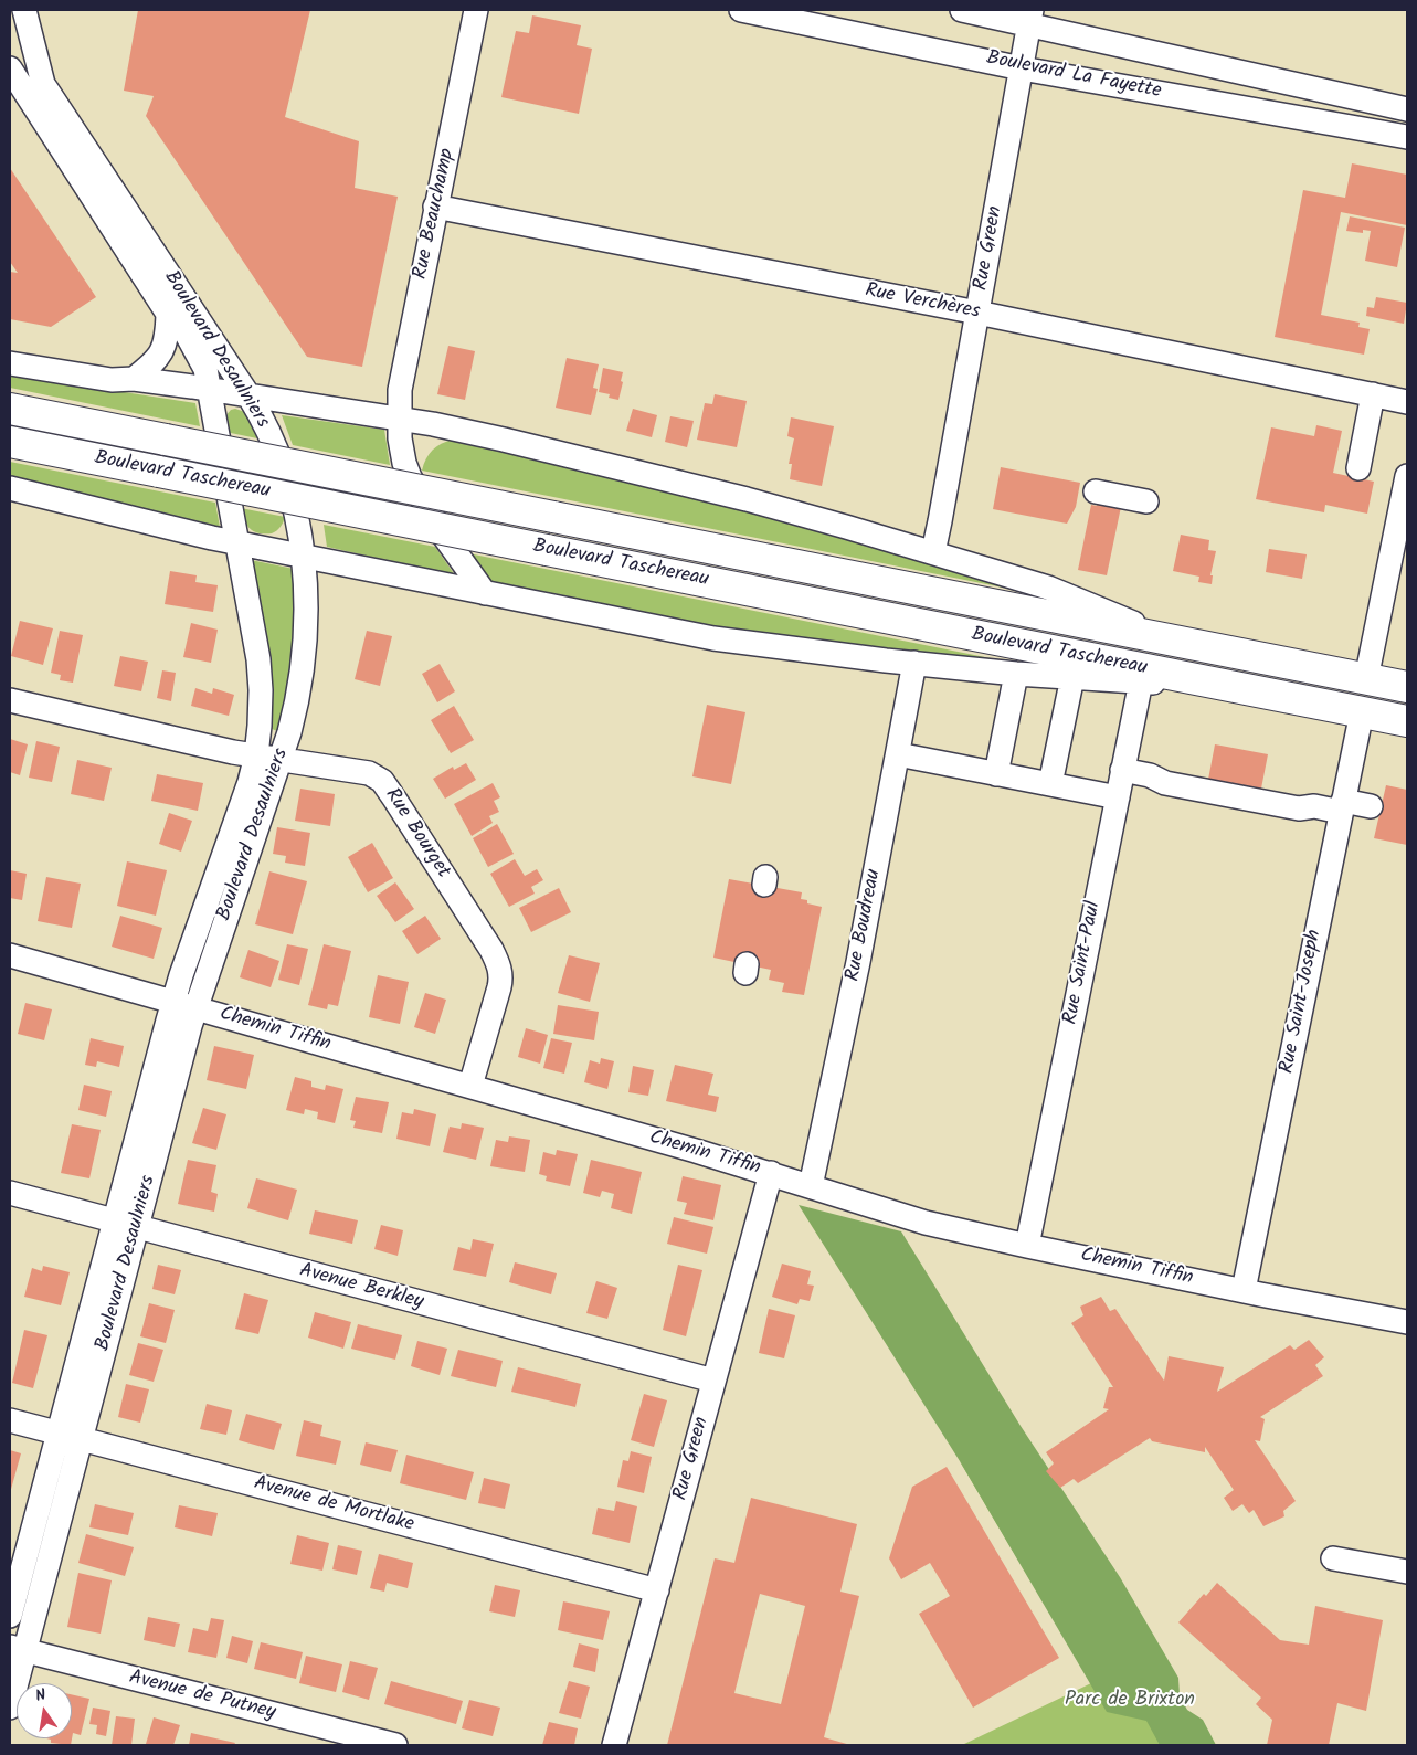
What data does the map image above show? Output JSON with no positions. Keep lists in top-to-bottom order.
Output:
{
  "streets": {
    "highway": ["Boulevard Taschereau"],
    "street": [
      "Boulevard La Fayette",
      "Rue Beauchamp",
      "Rue Green",
      "Rue Verchères",
      "Boulevard Desaulniers",
      "Rue Bourget",
      "Rue Boudreau",
      "Rue Saint-Paul",
      "Rue Saint-Joseph",
      "Chemin Tiffin",
      "Avenue Berkley",
      "Avenue de Mortlake",
      "Avenue de Putney"
    ]
  },
  "crossings": [
    ["Boulevard La Fayette", "Rue Green"],
    ["Rue Beauchamp", "Rue Verchères"],
    ["Rue Beauchamp", "Boulevard Taschereau"],
    ["Rue Green", "Rue Verchères"],
    ["Rue Green", "Boulevard Taschereau"],
    ["Rue Green", "Chemin Tiffin"],
    ["Rue Green", "Avenue Berkley"],
    ["Rue Green", "Avenue de Mortlake"],
    ["Boulevard Desaulniers", "Boulevard Taschereau"],
    ["Boulevard Desaulniers", "Rue Bourget"],
    ["Boulevard Desaulniers", "Chemin Tiffin"],
    ["Boulevard Desaulniers", "Avenue Berkley"],
    ["Boulevard Desaulniers", "Avenue de Mortlake"],
    ["Boulevard Desaulniers", "Avenue de Putney"],
    ["Boulevard Taschereau", "Rue Boudreau"],
    ["Boulevard Taschereau", "Rue Saint-Paul"],
    ["Boulevard Taschereau", "Rue Saint-Joseph"],
    ["Rue Bourget", "Chemin Tiffin"],
    ["Rue Boudreau", "Chemin Tiffin"],
    ["Rue Saint-Paul", "Chemin Tiffin"],
    ["Rue Saint-Joseph", "Chemin Tiffin"]
  ],
  "parks": ["Parc de Brixton"],
  "north": "top"
}
